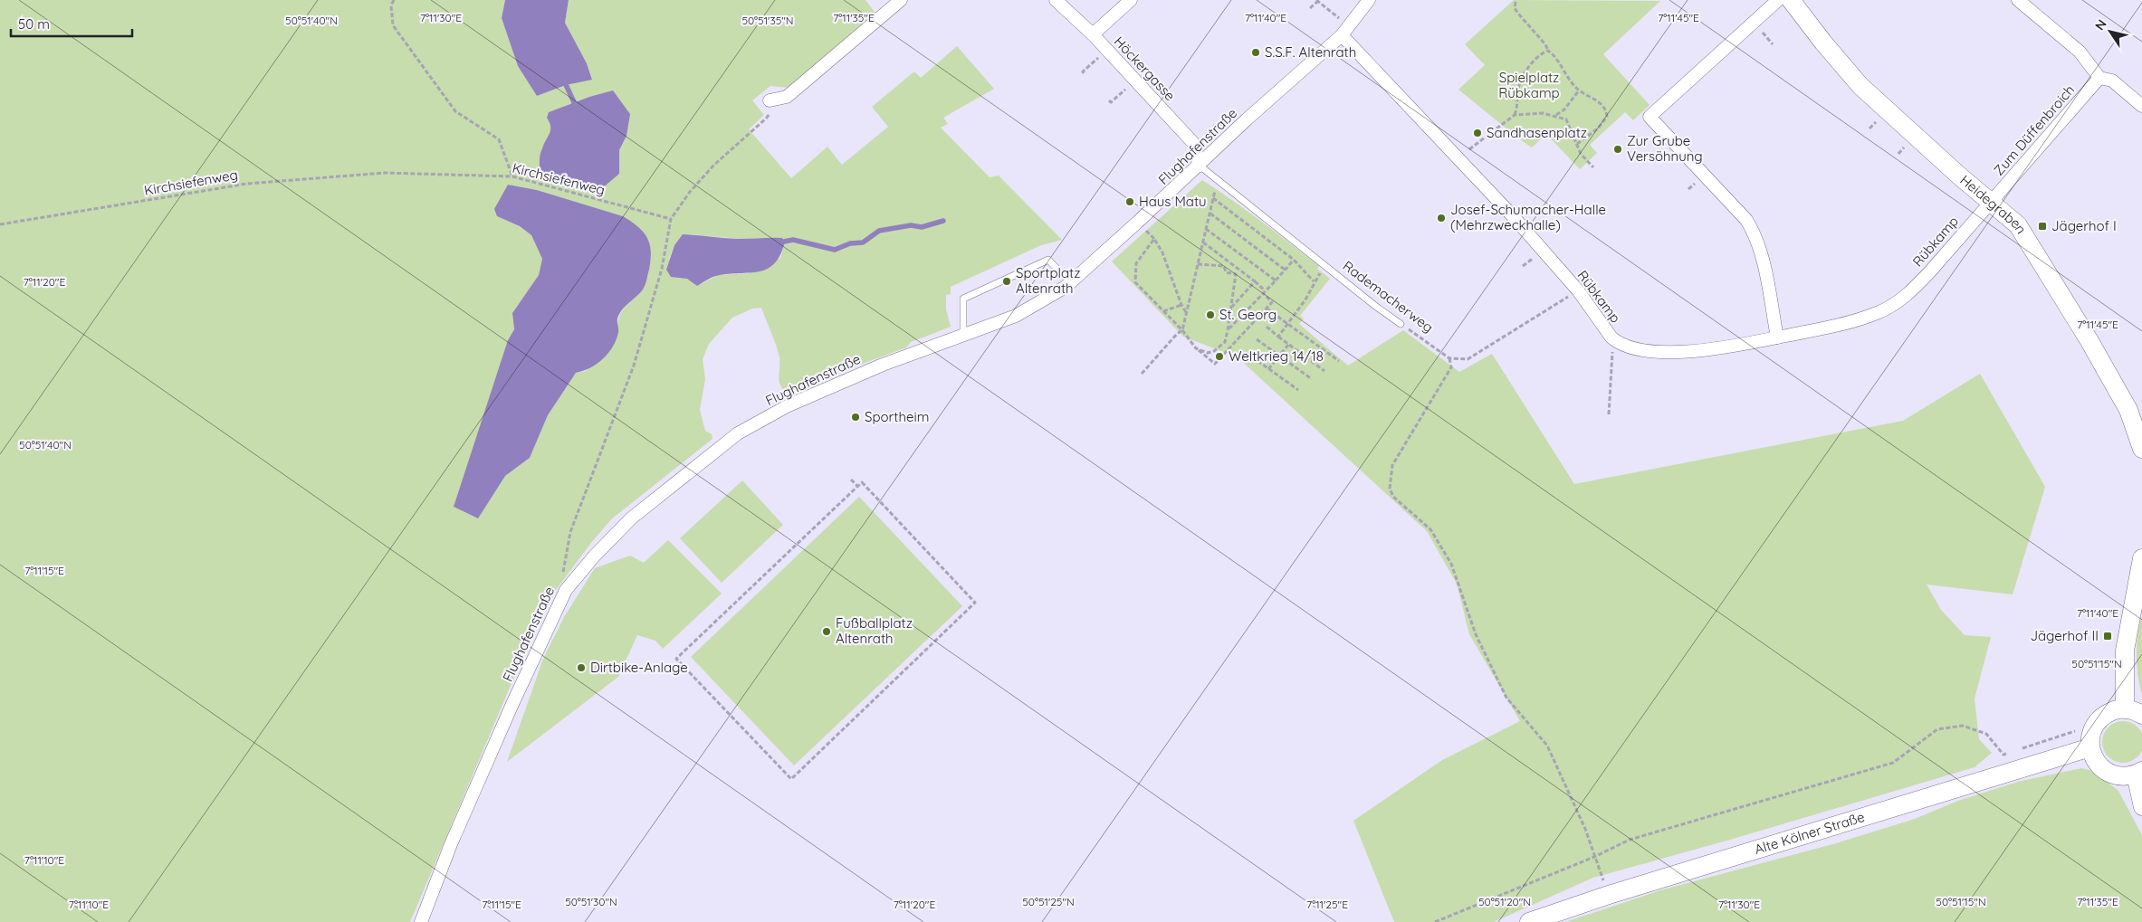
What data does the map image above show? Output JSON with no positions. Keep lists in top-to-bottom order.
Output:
{
  "streets": {
    "main road": ["Heidegraben", "Alte Kölner Straße"],
    "street": [
      "Höckergasse",
      "Zum Düffenbroich",
      "Flughafenstraße",
      "Rübkamp"
    ],
    "lane": ["Rademacherweg"],
    "path": ["Kirchsiefenweg"]
  },
  "crossings": [
    ["Höckergasse", "Flughafenstraße"],
    ["Höckergasse", "Rademacherweg"],
    ["Zum Düffenbroich", "Heidegraben"],
    ["Zum Düffenbroich", "Rübkamp"],
    ["Flughafenstraße", "Rübkamp"],
    ["Flughafenstraße", "Rademacherweg"],
    ["Heidegraben", "Rübkamp"]
  ],
  "parks": ["Spielplatz Rübkamp"],
  "places": {
    "other": [
      "S.S.F. Altenrath",
      "Sandhasenplatz",
      "Zur Grube Versöhnung",
      "Haus Matu",
      "Josef-Schumacher-Halle (Mehrzweckhalle)",
      "Sportplatz Altenrath",
      "St. Georg",
      "Weltkrieg 14/18",
      "Sportheim",
      "Fußballplatz Altenrath",
      "Dirtbike-Anlage"
    ],
    "transit": ["Jägerhof I", "Jägerhof II"]
  },
  "scale_bar": "50 m",
  "north": "top left",
  "coordinates": [
    "7°11'35\"E",
    "7°11'45\"E",
    "7°11'30\"E",
    "7°11'40\"E",
    "50°51'40\"N",
    "50°51'35\"N",
    "7°11'20\"E",
    "7°11'15\"E",
    "50°51'15\"N",
    "7°11'10\"E",
    "50°51'30\"N",
    "50°51'25\"N",
    "50°51'20\"N",
    "7°11'25\"E"
  ]
}
